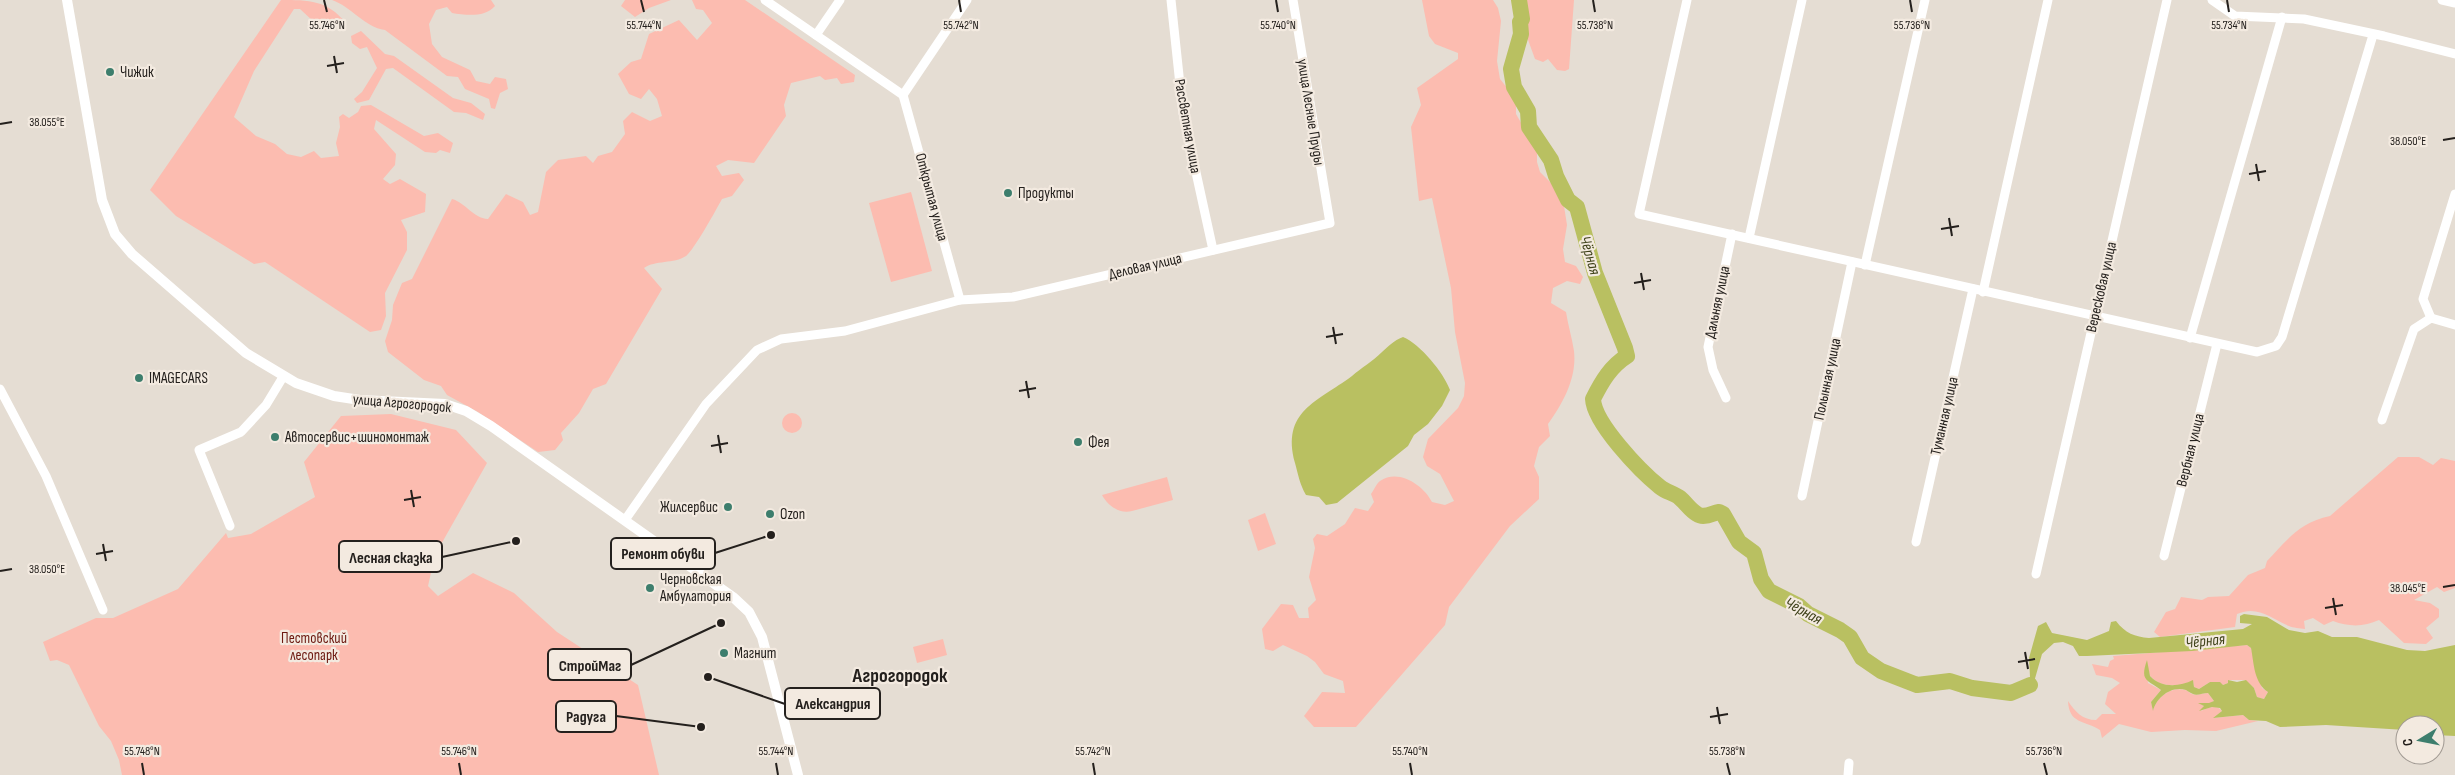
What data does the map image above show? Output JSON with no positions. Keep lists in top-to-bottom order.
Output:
{
  "streets": {
    "street": [
      "улица Лесные Пруды",
      "Рассветная улица",
      "Открытая улица",
      "Деловая улица",
      "Вересковая улица",
      "Дальняя улица",
      "Полынная улица",
      "улица Агрогородок",
      "Туманная улица",
      "Вербная улица"
    ]
  },
  "crossings": [
    ["улица Лесные Пруды", "Деловая улица"],
    ["Рассветная улица", "Деловая улица"],
    ["Открытая улица", "Деловая улица"],
    ["Деловая улица", "улица Агрогородок"]
  ],
  "districts": ["Агрогородок"],
  "water": ["Чёрная"],
  "parks": ["Пестовский лесопарк"],
  "places": [
    "Чижик",
    "Продукты",
    "IMAGECARS",
    "Автосервис+шиномонтаж",
    "Фея",
    "Жилсервис",
    "Ozon",
    "Ремонт обуви",
    "Лесная сказка",
    "Черновская Амбулатория",
    "СтройМаг",
    "Магнит",
    "Александрия",
    "Радуга"
  ],
  "north": "left",
  "coordinates": [
    "55.746°N",
    "55.744°N",
    "55.742°N",
    "55.740°N",
    "55.738°N",
    "55.736°N",
    "55.734°N",
    "38.055°E",
    "38.050°E",
    "38.045°E",
    "55.748°N"
  ]
}
